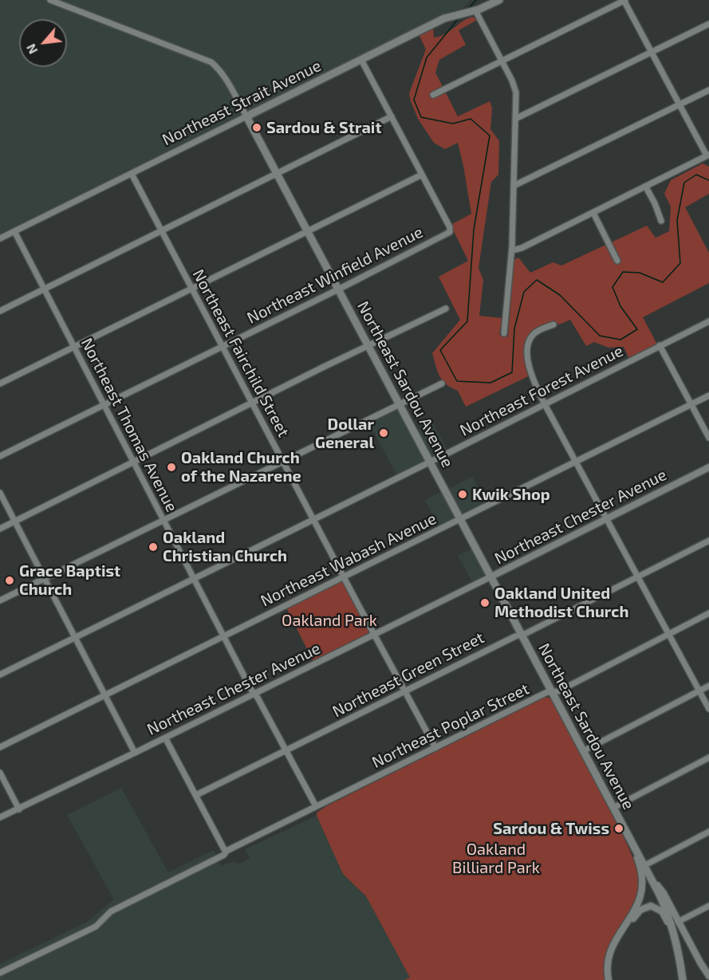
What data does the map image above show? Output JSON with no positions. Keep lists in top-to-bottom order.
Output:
{
  "streets": {
    "main road": ["Northeast Strait Avenue", "Northeast Sardou Avenue"],
    "street": [
      "Northeast Winfield Avenue",
      "Northeast Fairchild Street",
      "Northeast Forest Avenue",
      "Northeast Thomas Avenue",
      "Northeast Chester Avenue",
      "Northeast Wabash Avenue",
      "Northeast Green Street",
      "Northeast Poplar Street"
    ]
  },
  "crossings": [
    ["Northeast Strait Avenue", "Northeast Fairchild Street"],
    ["Northeast Strait Avenue", "Northeast Sardou Avenue"],
    ["Northeast Strait Avenue", "Northeast Thomas Avenue"],
    ["Northeast Winfield Avenue", "Northeast Fairchild Street"],
    ["Northeast Winfield Avenue", "Northeast Sardou Avenue"],
    ["Northeast Winfield Avenue", "Northeast Thomas Avenue"],
    ["Northeast Fairchild Street", "Northeast Forest Avenue"],
    ["Northeast Fairchild Street", "Northeast Chester Avenue"],
    ["Northeast Fairchild Street", "Northeast Wabash Avenue"],
    ["Northeast Fairchild Street", "Northeast Green Street"],
    ["Northeast Fairchild Street", "Northeast Poplar Street"],
    ["Northeast Sardou Avenue", "Northeast Forest Avenue"],
    ["Northeast Sardou Avenue", "Northeast Chester Avenue"],
    ["Northeast Sardou Avenue", "Northeast Wabash Avenue"],
    ["Northeast Sardou Avenue", "Northeast Green Street"],
    ["Northeast Sardou Avenue", "Northeast Poplar Street"],
    ["Northeast Forest Avenue", "Northeast Thomas Avenue"],
    ["Northeast Thomas Avenue", "Northeast Chester Avenue"],
    ["Northeast Thomas Avenue", "Northeast Wabash Avenue"],
    ["Northeast Thomas Avenue", "Northeast Green Street"],
    ["Northeast Thomas Avenue", "Northeast Poplar Street"]
  ],
  "parks": ["Oakland Park", "Oakland Billiard Park"],
  "places": [
    "Sardou & Strait",
    "Dollar General",
    "Oakland Church of the Nazarene",
    "Kwik Shop",
    "Oakland Christian Church",
    "Grace Baptist Church",
    "Oakland United Methodist Church",
    "Sardou & Twiss"
  ],
  "north": "bottom left"
}
